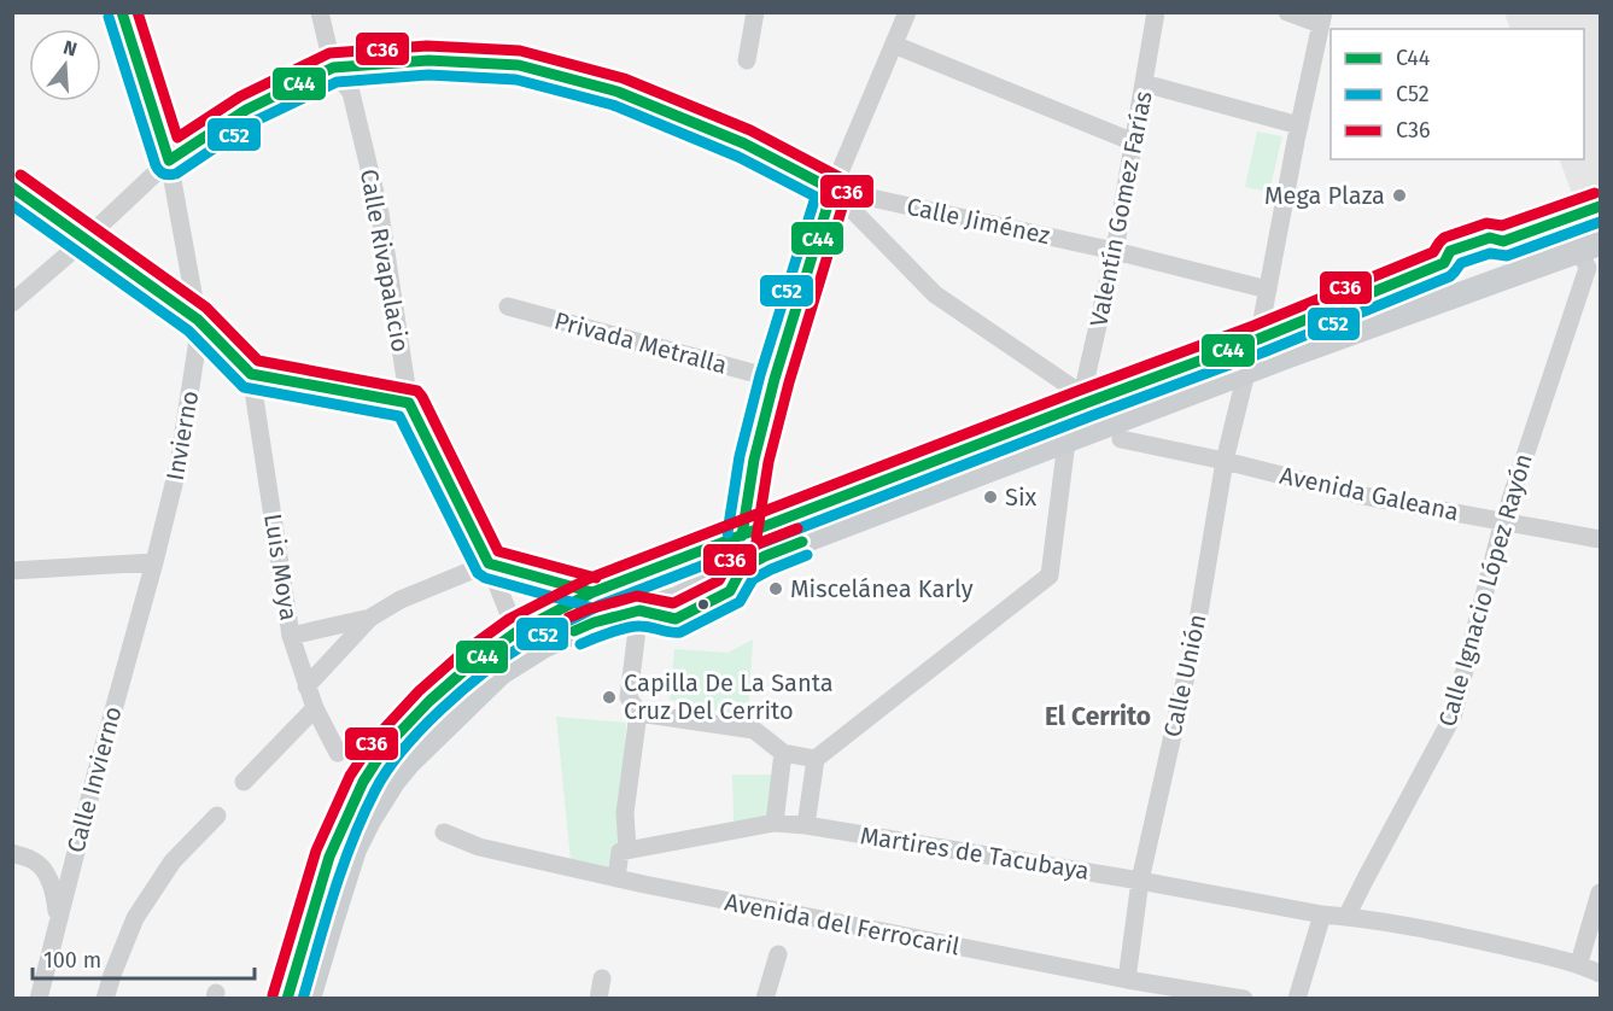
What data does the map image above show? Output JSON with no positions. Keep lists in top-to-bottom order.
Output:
{
  "streets": {
    "street": [
      "Valentín Gomez Farías",
      "Calle Jiménez",
      "Calle Rivapalacio",
      "Privada Metralla",
      "Invierno",
      "Avenida Galeana",
      "Luis Moya",
      "Calle Ignacio López Rayón",
      "Calle Unión",
      "Calle Invierno",
      "Martires de Tacubaya",
      "Avenida del Ferrocaril"
    ]
  },
  "crossings": [
    ["Valentín Gomez Farías", "Calle Jiménez"],
    ["Calle Jiménez", "Calle Rivapalacio"],
    ["Calle Jiménez", "Invierno"],
    ["Invierno", "Calle Invierno"],
    ["Avenida Galeana", "Calle Ignacio López Rayón"],
    ["Avenida Galeana", "Calle Unión"],
    ["Calle Ignacio López Rayón", "Martires de Tacubaya"],
    ["Calle Unión", "Martires de Tacubaya"],
    ["Calle Unión", "Avenida del Ferrocaril"]
  ],
  "districts": ["El Cerrito"],
  "places": [
    "Mega Plaza",
    "Six",
    "Miscelánea Karly",
    "Capilla De La Santa Cruz Del Cerrito"
  ],
  "lines": ["transit line C44", "transit line C36", "transit line C52"],
  "legend": ["C44", "C52", "C36"],
  "scale_bar": "100 m",
  "north": "top"
}
